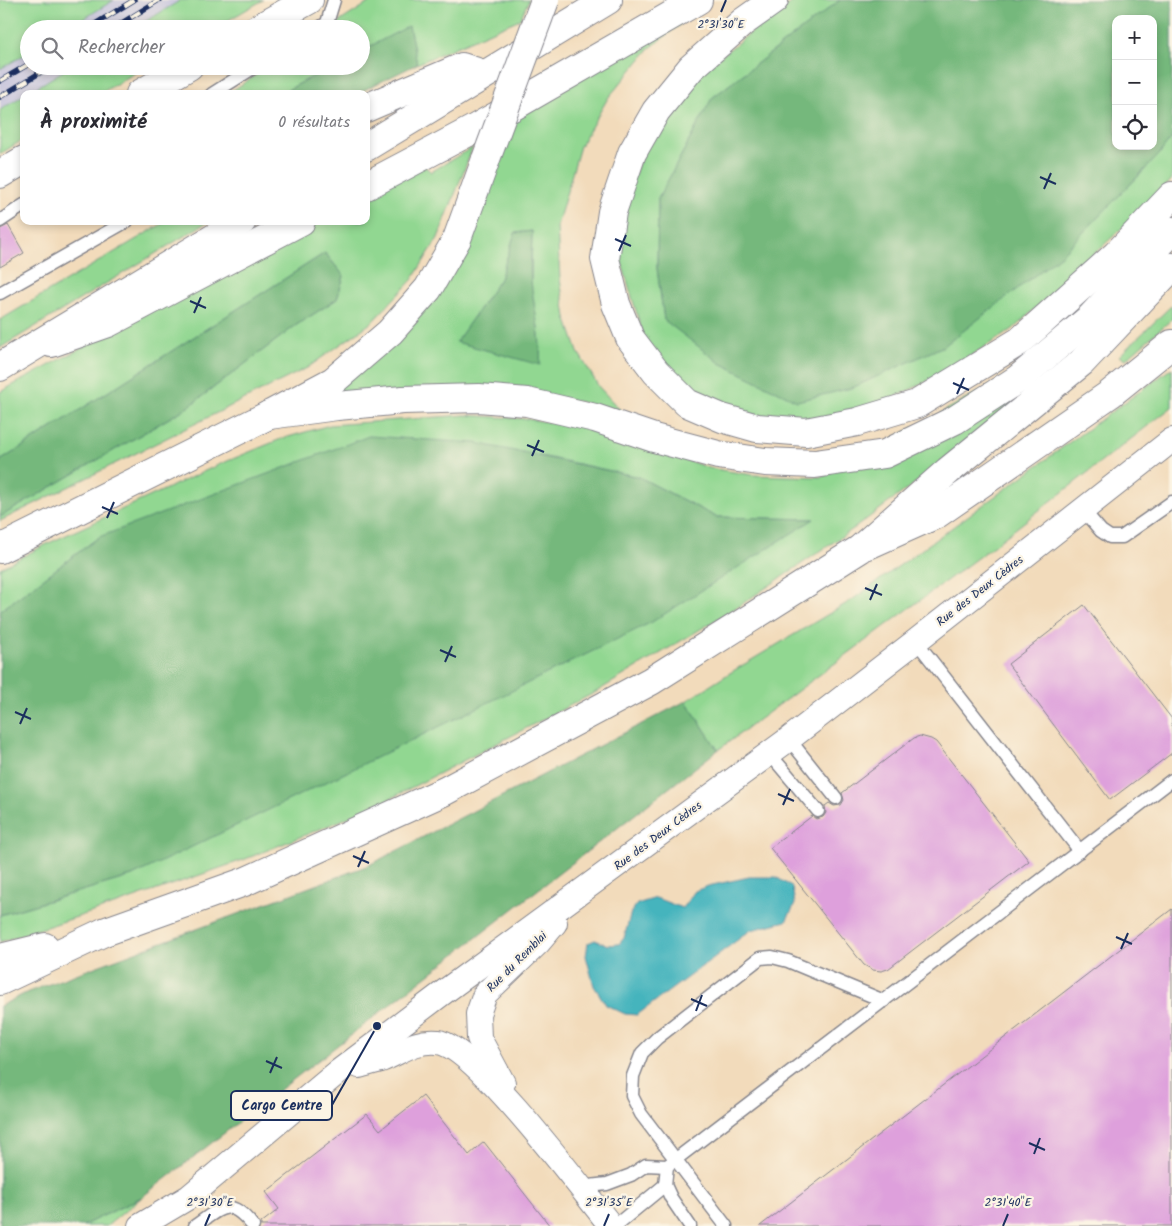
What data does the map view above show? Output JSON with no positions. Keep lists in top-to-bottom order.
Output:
{
  "streets": {
    "street": ["Rue des Deux Cèdres", "Rue du Remblai"]
  },
  "crossings": [
    ["Rue des Deux Cèdres", "Rue du Remblai"]
  ],
  "places": ["Cargo Centre"],
  "page": {
    "map_buttons": ["+", "−"],
    "search": "Rechercher",
    "heading": ["À proximité", "0 résultats"]
  },
  "coordinates": ["2°31'30\"E", "2°31'35\"E", "2°31'40\"E"]
}
